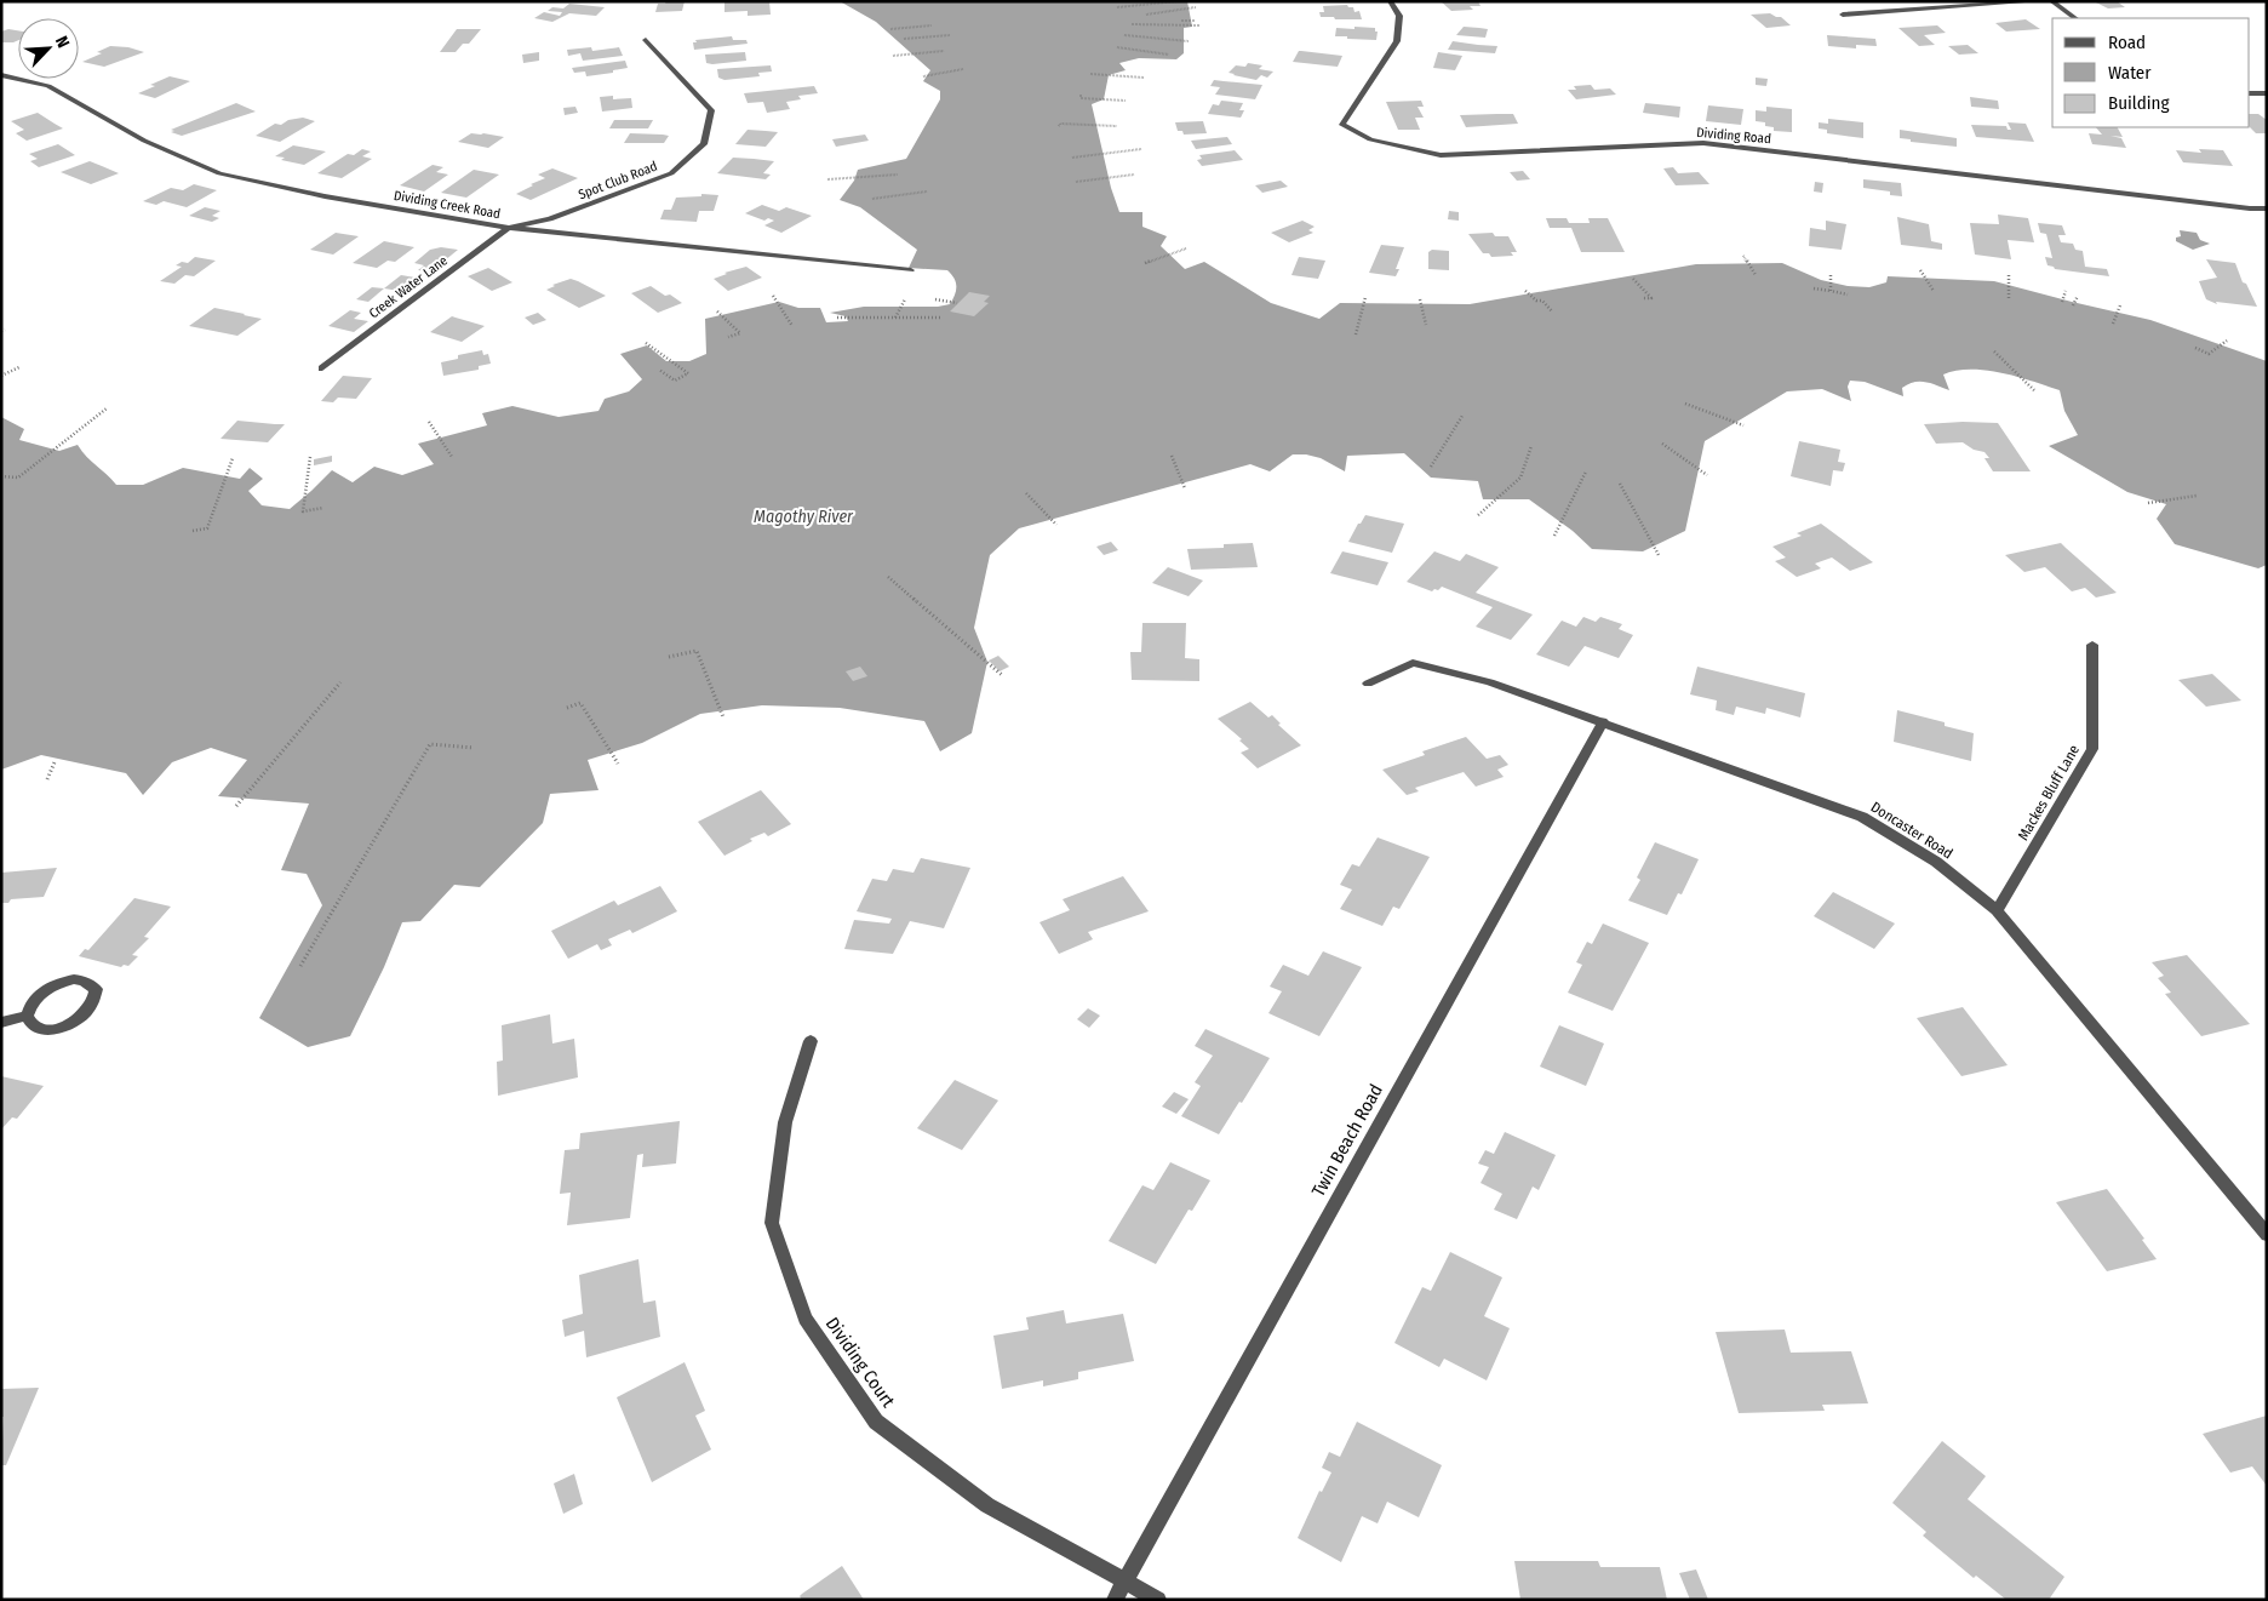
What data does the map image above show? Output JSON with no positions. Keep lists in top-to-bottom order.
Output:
{
  "streets": {
    "street": [
      "Dividing Road",
      "Spot Club Road",
      "Dividing Creek Road",
      "Creek Water Lane",
      "Mackes Bluff Lane",
      "Doncaster Road",
      "Twin Beach Road",
      "Dividing Court"
    ]
  },
  "crossings": [
    ["Spot Club Road", "Dividing Creek Road"],
    ["Spot Club Road", "Creek Water Lane"],
    ["Dividing Creek Road", "Creek Water Lane"],
    ["Mackes Bluff Lane", "Doncaster Road"],
    ["Doncaster Road", "Twin Beach Road"],
    ["Twin Beach Road", "Dividing Court"]
  ],
  "water": ["Magothy River"],
  "legend": ["Road", "Water", "Building"],
  "north": "top right"
}
